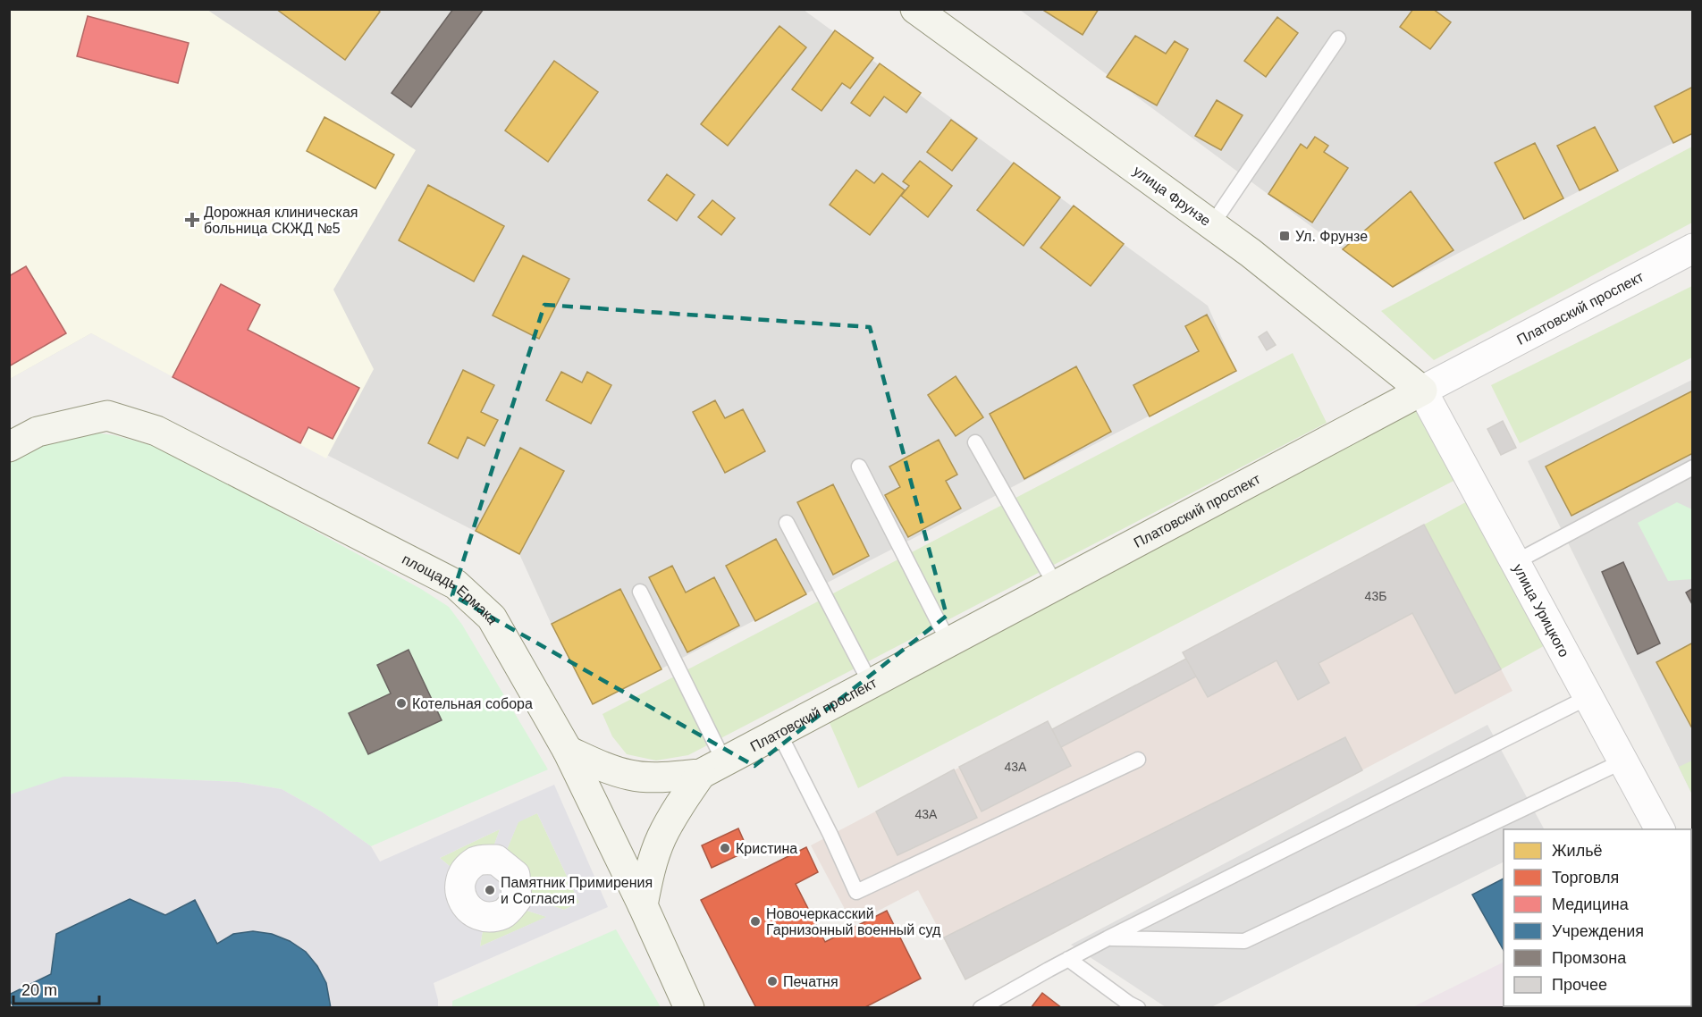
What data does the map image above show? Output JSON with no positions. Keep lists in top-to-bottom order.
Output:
{
  "streets": {
    "street": [
      "улица Фрунзе",
      "Платовский проспект",
      "площадь Ермака",
      "улица Урицкого"
    ]
  },
  "crossings": [
    ["улица Фрунзе", "Платовский проспект"],
    ["улица Фрунзе", "улица Урицкого"],
    ["Платовский проспект", "площадь Ермака"],
    ["Платовский проспект", "улица Урицкого"]
  ],
  "places": {
    "health": ["Дорожная клиническая больница СКЖД №5"],
    "transit": ["Ул. Фрунзе"],
    "other": [
      "Котельная собора",
      "Кристина",
      "Памятник Примирения и Cогласия",
      "Новочеркасский Гарнизонный военный суд",
      "Печатня"
    ]
  },
  "house_numbers": ["43Б", "43А", "43А"],
  "legend": [
    "Жильё",
    "Торговля",
    "Медицина",
    "Учреждения",
    "Промзона",
    "Прочее"
  ],
  "scale_bar": "20 m"
}
